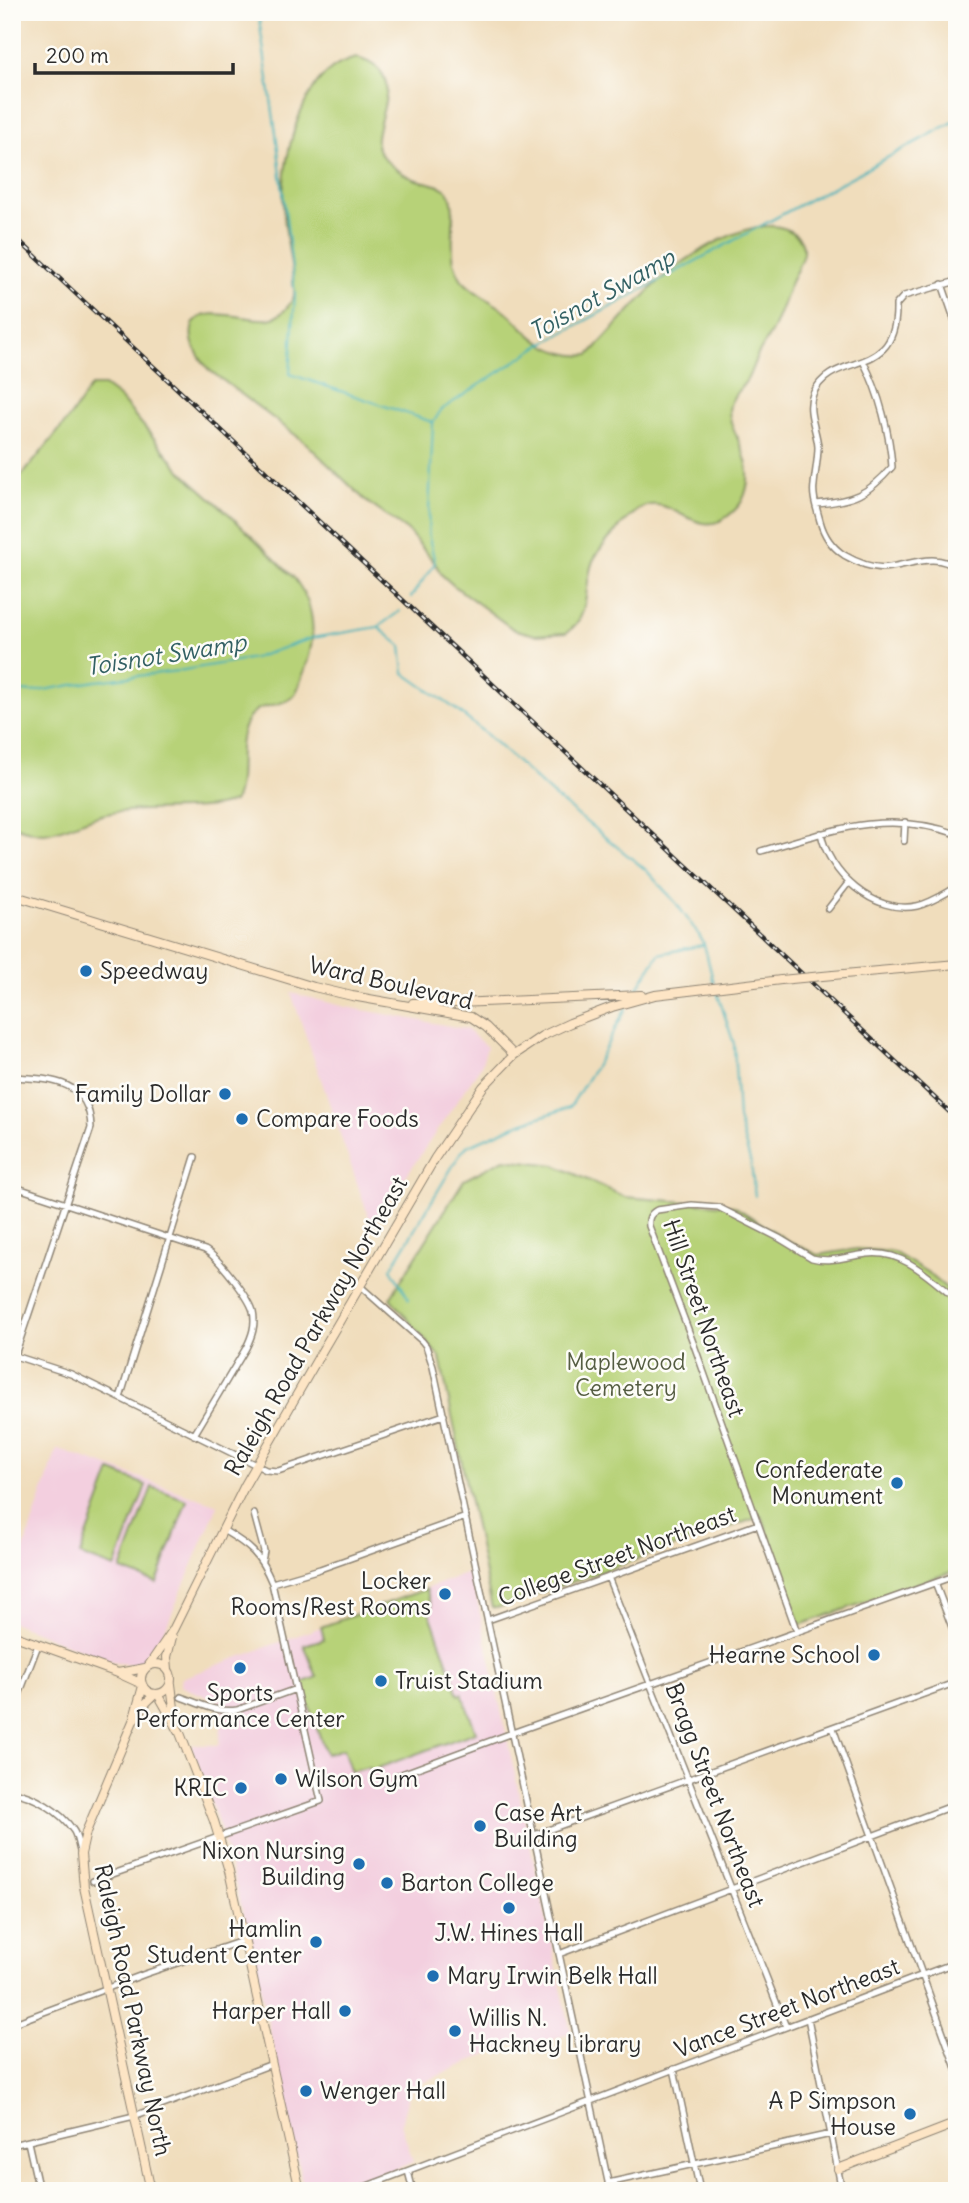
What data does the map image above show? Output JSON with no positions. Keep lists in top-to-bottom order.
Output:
{
  "streets": {
    "street": [
      "Ward Boulevard",
      "Hill Street Northeast",
      "Raleigh Road Parkway Northeast",
      "College Street Northeast",
      "Bragg Street Northeast",
      "Vance Street Northeast",
      "Raleigh Road Parkway North"
    ]
  },
  "crossings": [
    ["Ward Boulevard", "Raleigh Road Parkway Northeast"],
    ["Hill Street Northeast", "College Street Northeast"],
    ["Raleigh Road Parkway Northeast", "Raleigh Road Parkway North"],
    ["College Street Northeast", "Bragg Street Northeast"],
    ["Bragg Street Northeast", "Vance Street Northeast"]
  ],
  "water": ["Toisnot Swamp"],
  "parks": ["Maplewood Cemetery"],
  "places": [
    "Speedway",
    "Family Dollar",
    "Compare Foods",
    "Confederate Monument",
    "Locker Rooms/Rest Rooms",
    "Hearne School",
    "Sports Performance Center",
    "Truist Stadium",
    "Wilson Gym",
    "KRIC",
    "Case Art Building",
    "Nixon Nursing Building",
    "Barton College",
    "J.W. Hines Hall",
    "Hamlin Student Center",
    "Mary Irwin Belk Hall",
    "Harper Hall",
    "Willis N. Hackney Library",
    "Wenger Hall",
    "A P Simpson House"
  ],
  "scale_bar": "200 m"
}
